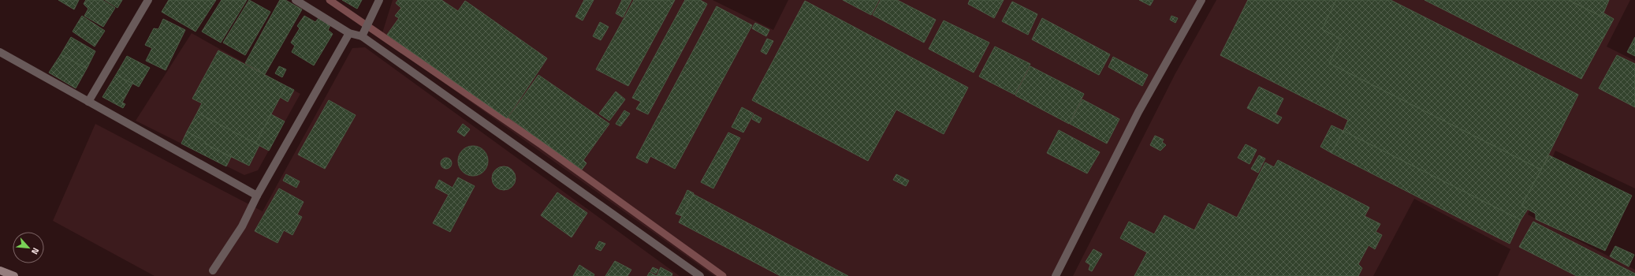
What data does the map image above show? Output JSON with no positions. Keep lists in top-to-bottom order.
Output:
{
  "north": "bottom right"
}
